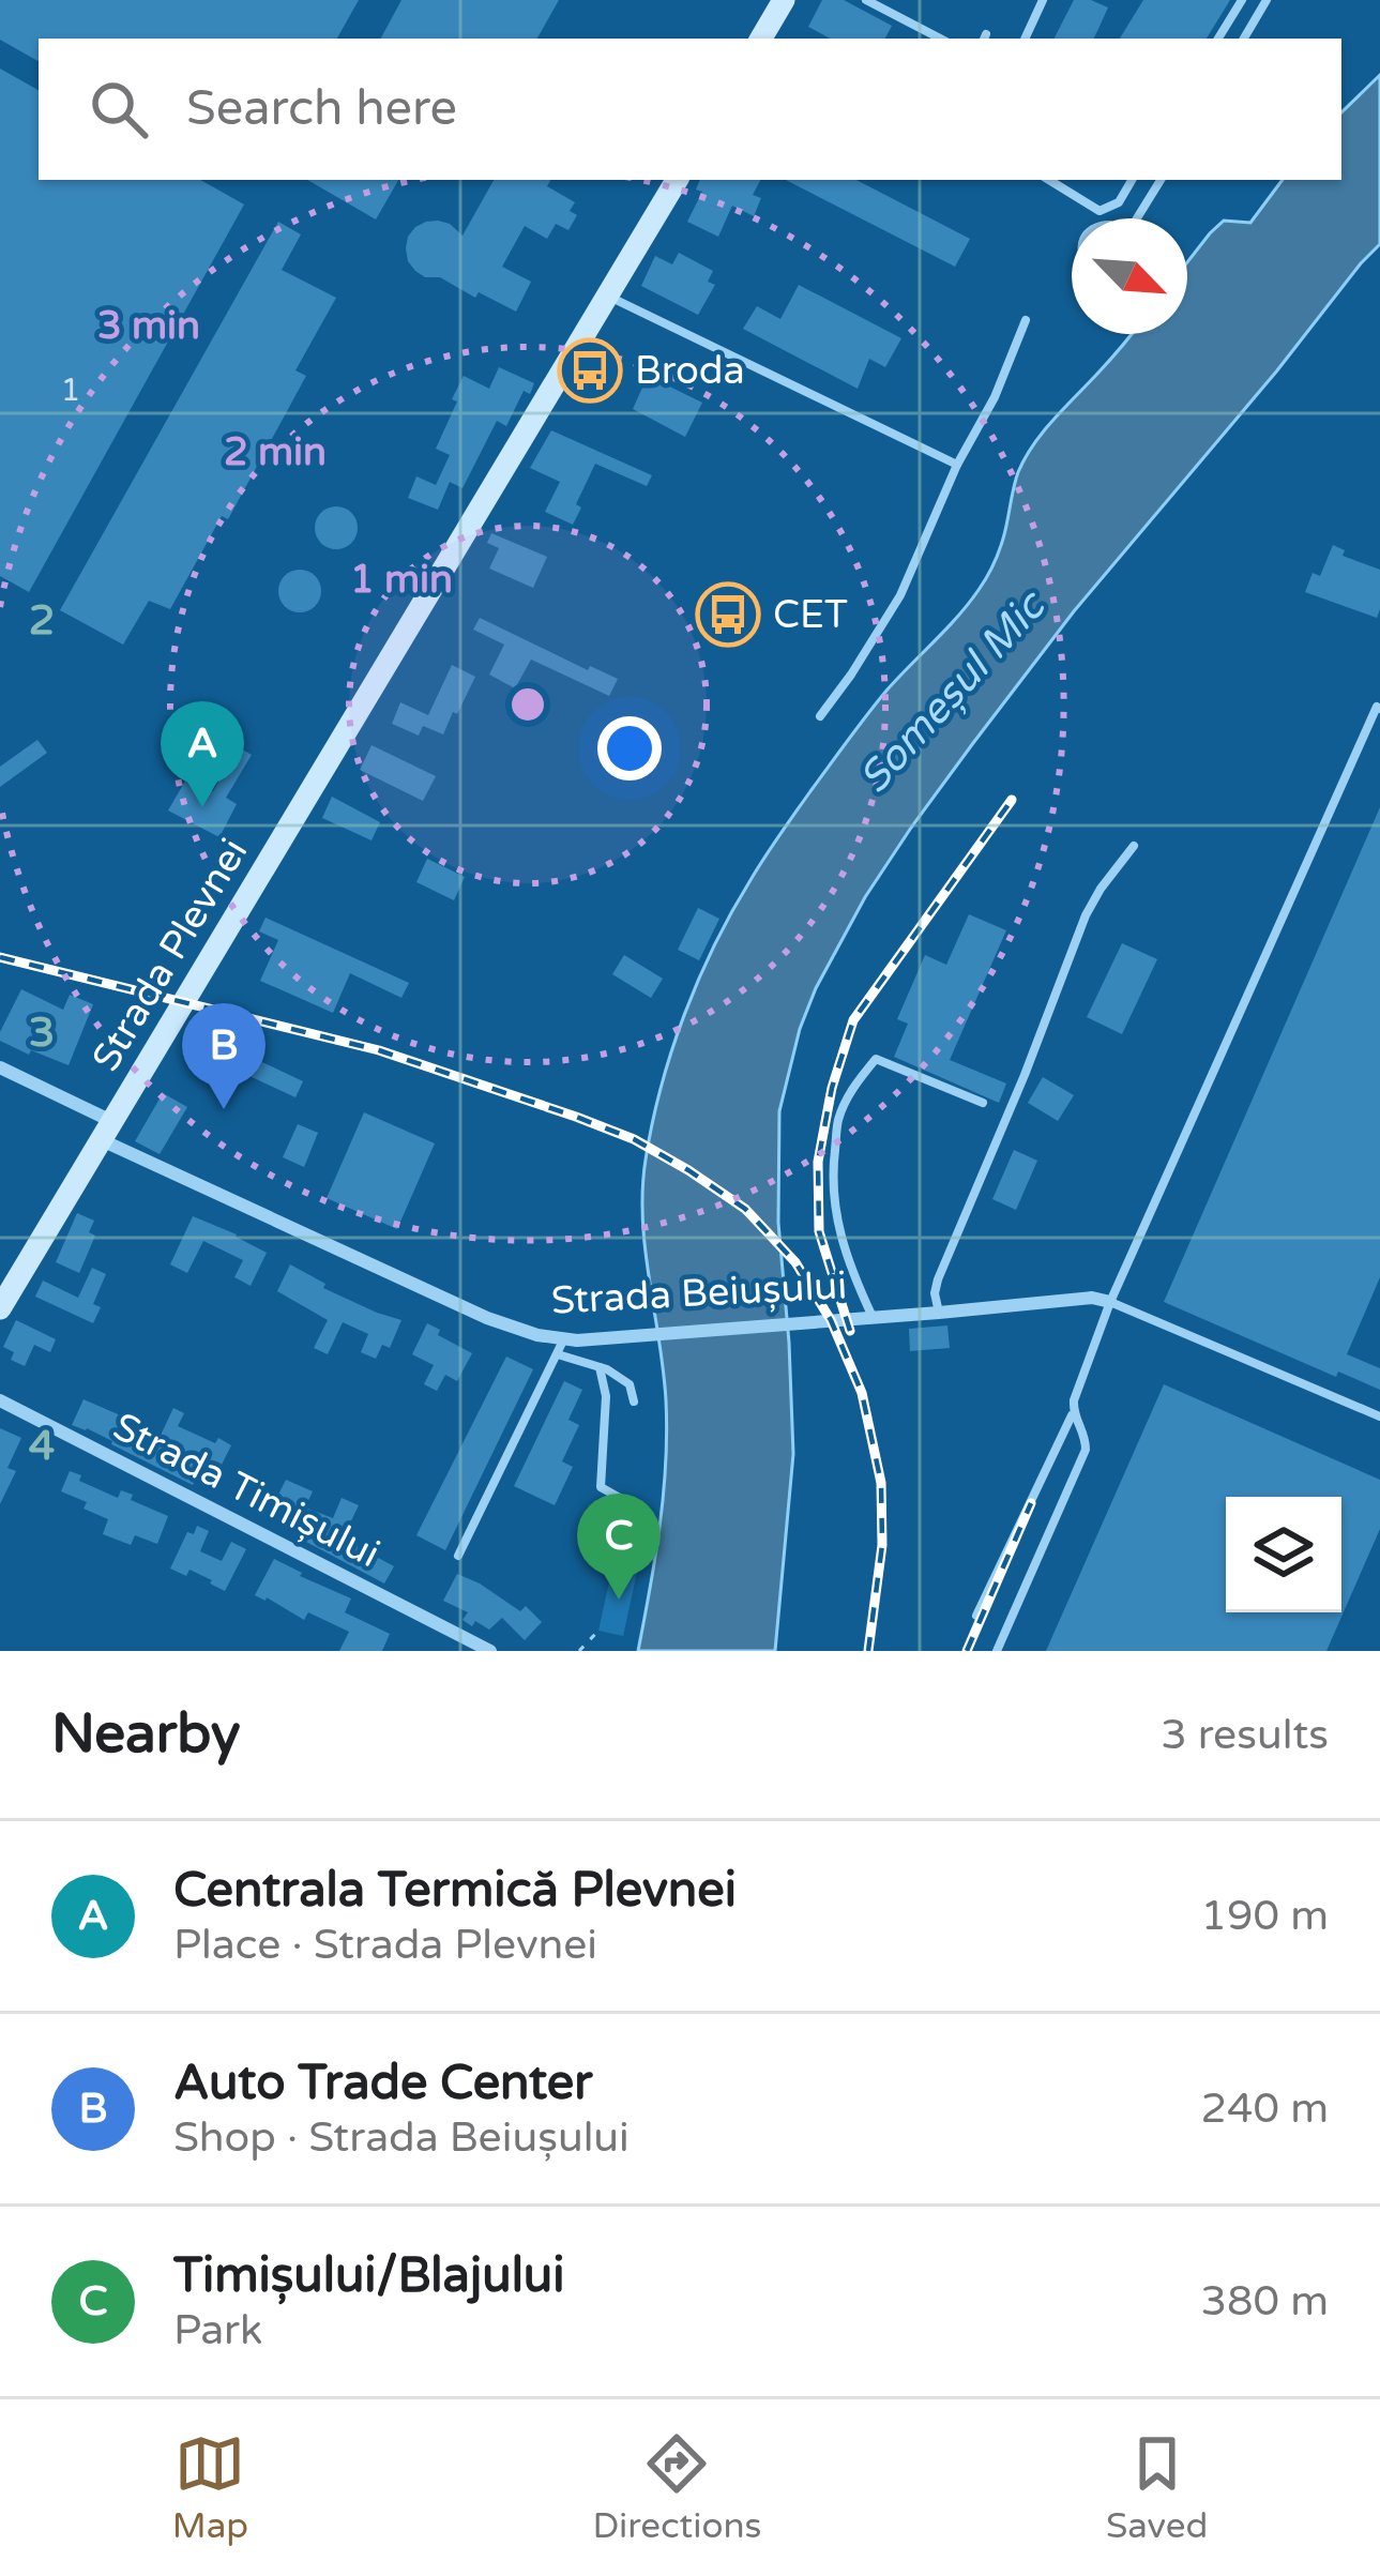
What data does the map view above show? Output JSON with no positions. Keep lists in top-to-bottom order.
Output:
{
  "streets": {
    "main road": ["Strada Plevnei"],
    "street": ["Strada Beiușului", "Strada Timișului"]
  },
  "crossings": [
    ["Strada Plevnei", "Strada Beiușului"]
  ],
  "water": ["Someșul Mic"],
  "places": {
    "bus stop": ["Broda", "CET"]
  },
  "house_numbers": ["1"],
  "north": "bottom right",
  "page": {
    "search": "Search here",
    "pins": ["A", "B", "C"],
    "heading": ["Nearby", "3 results"],
    "list": [
      {
        "mark": "A",
        "name": "Centrala Termică Plevnei",
        "note": "Place · Strada Plevnei",
        "value": "190 m"
      },
      {
        "mark": "B",
        "name": "Auto Trade Center",
        "note": "Shop · Strada Beiușului",
        "value": "240 m"
      },
      {
        "mark": "C",
        "name": "Timișului/Blajului",
        "note": "Park",
        "value": "380 m"
      }
    ],
    "nav": ["Map", "Directions", "Saved"]
  },
  "grid": {
    "rows": ["2", "3", "4"]
  },
  "rings": ["3 min", "2 min", "1 min"]
}
